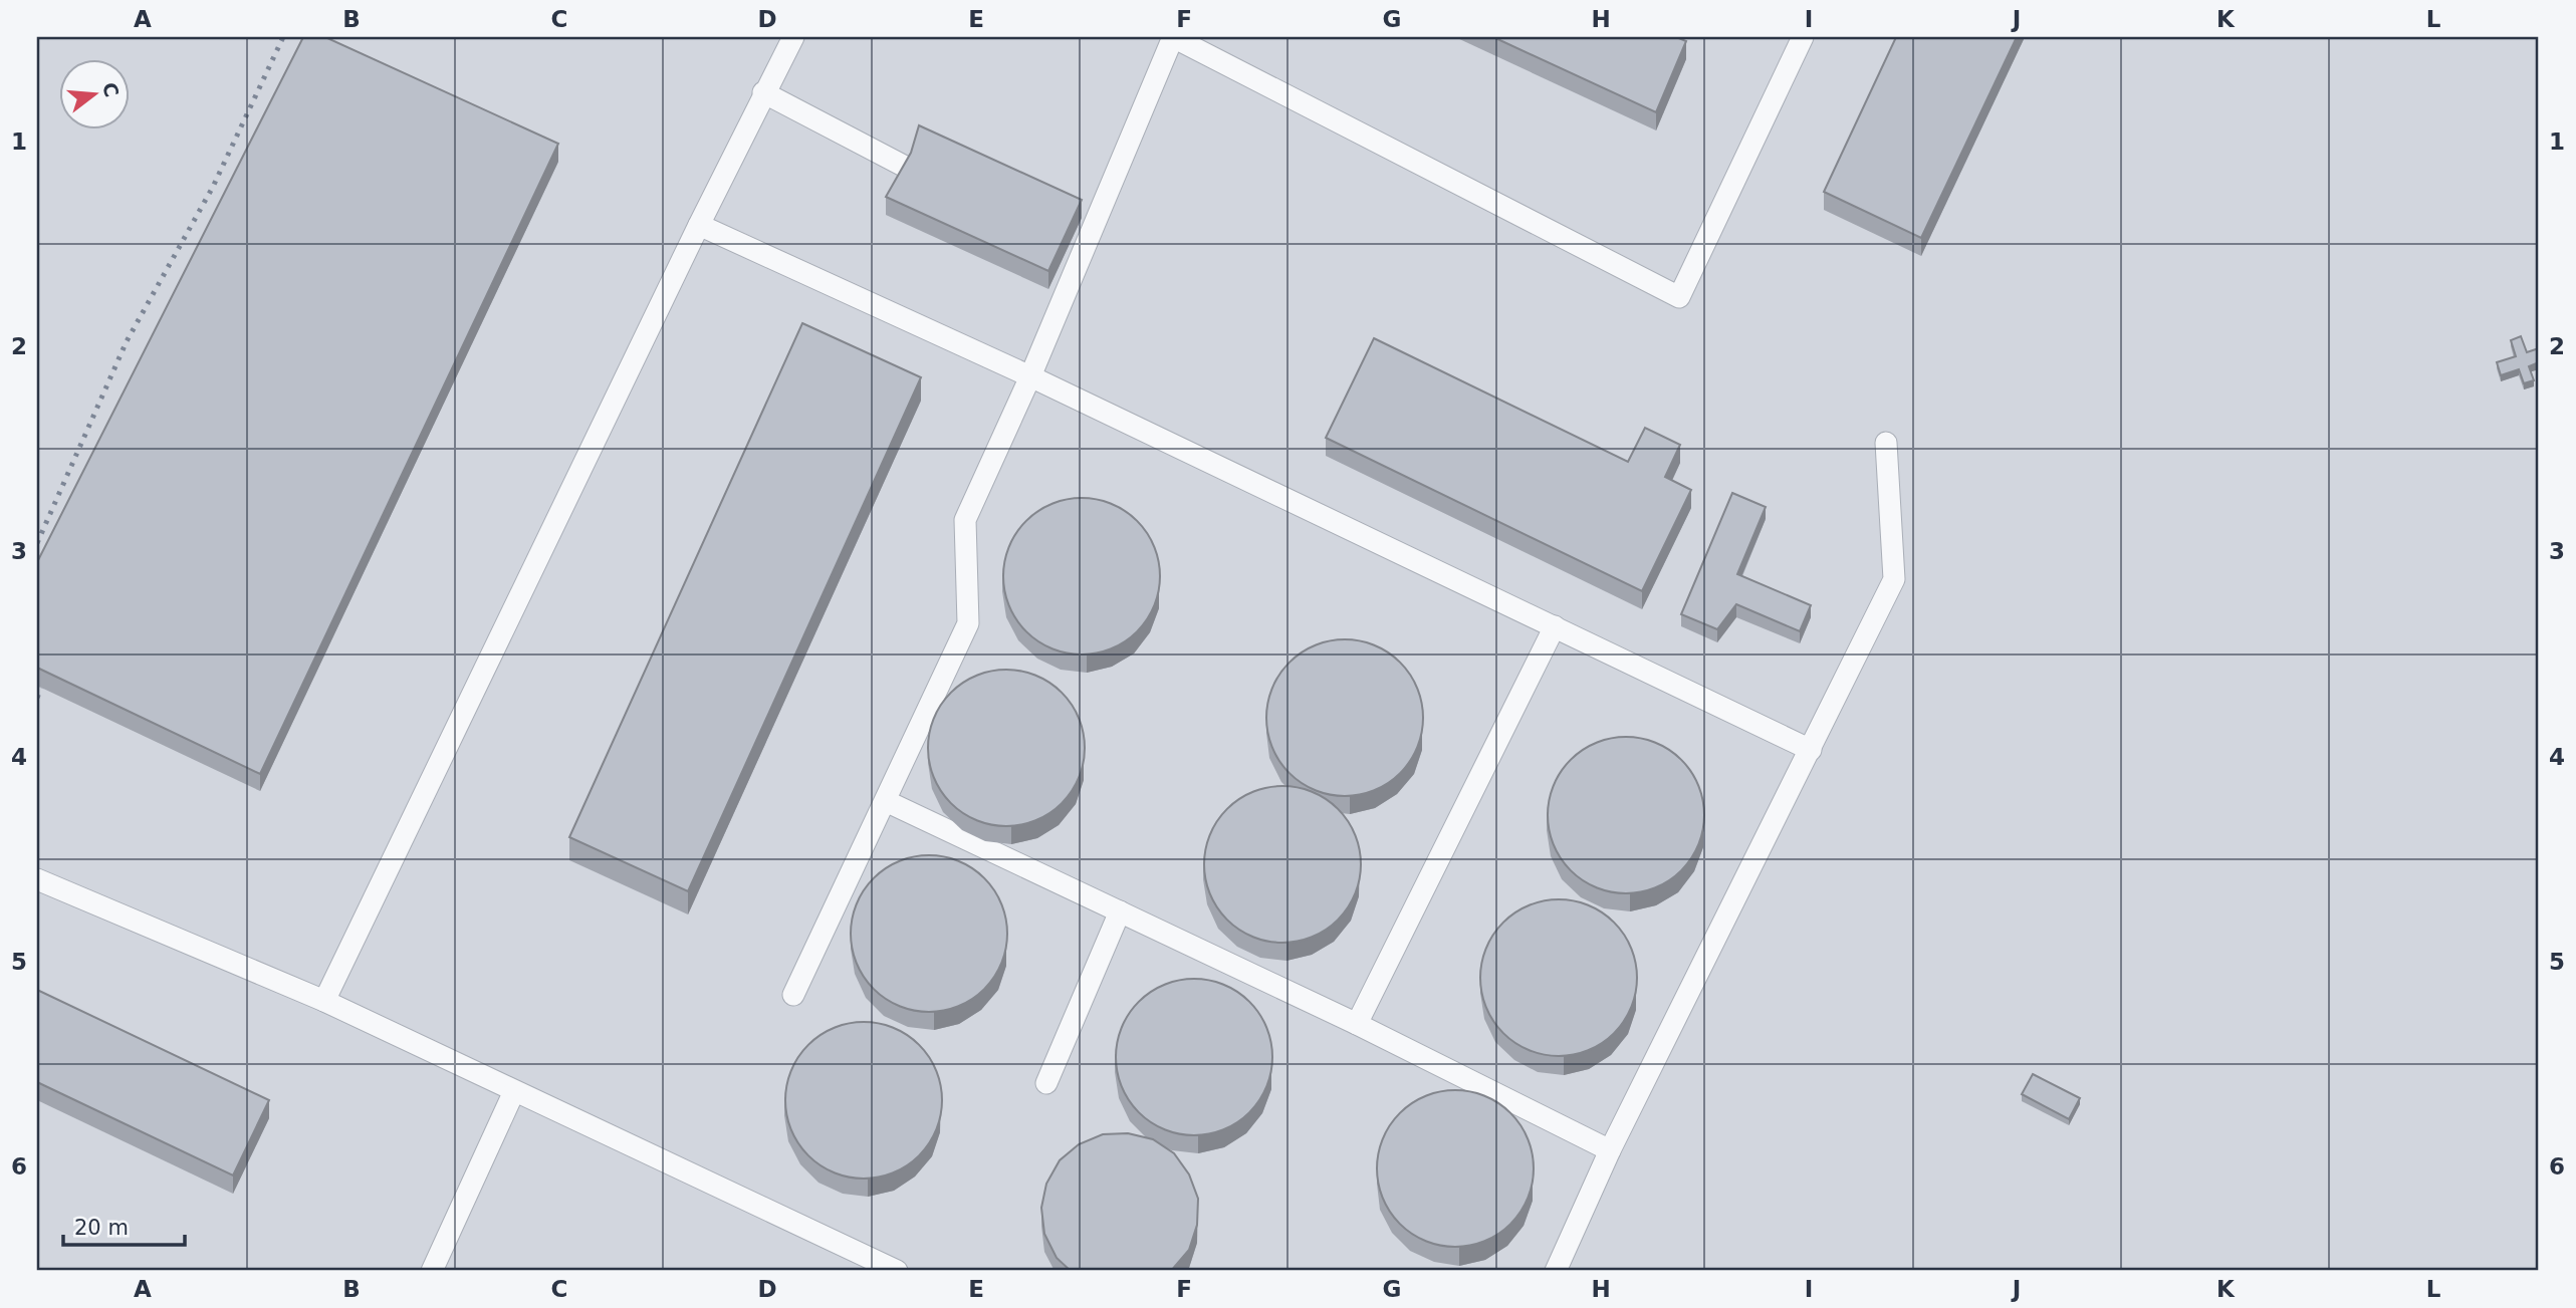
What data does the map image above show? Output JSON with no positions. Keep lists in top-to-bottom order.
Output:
{
  "scale_bar": "20 m",
  "north": "right",
  "grid": {
    "columns": [
      "A",
      "B",
      "C",
      "D",
      "E",
      "F",
      "G",
      "H",
      "I",
      "J",
      "K",
      "L"
    ],
    "rows": [
      "1",
      "2",
      "3",
      "4",
      "5",
      "6"
    ]
  }
}
